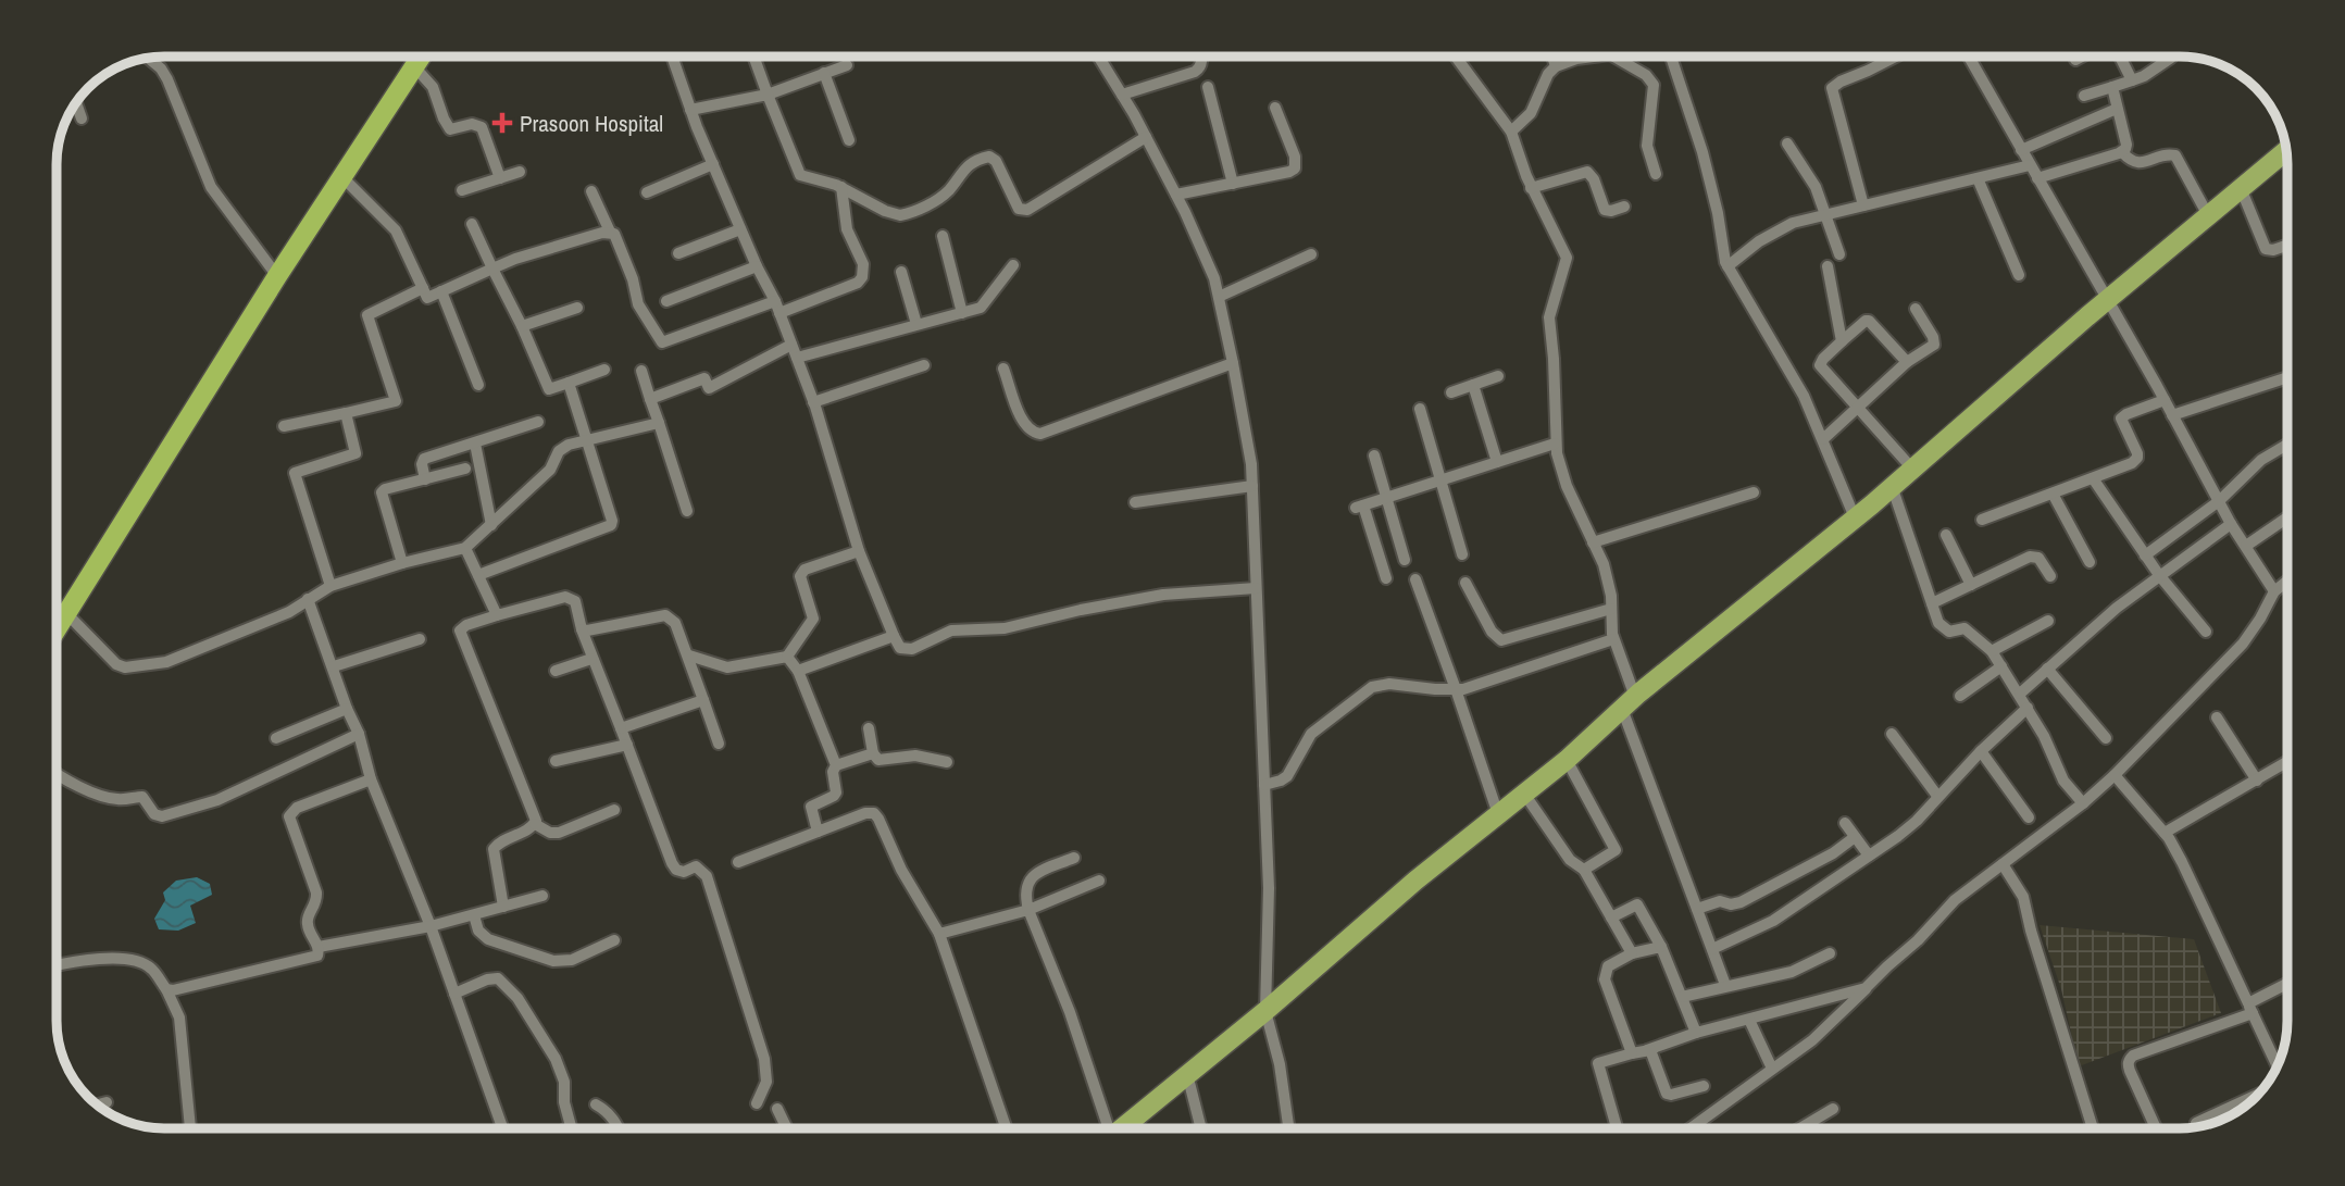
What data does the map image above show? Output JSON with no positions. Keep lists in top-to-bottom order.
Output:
{
  "places": {
    "health": ["Prasoon Hospital"]
  }
}
